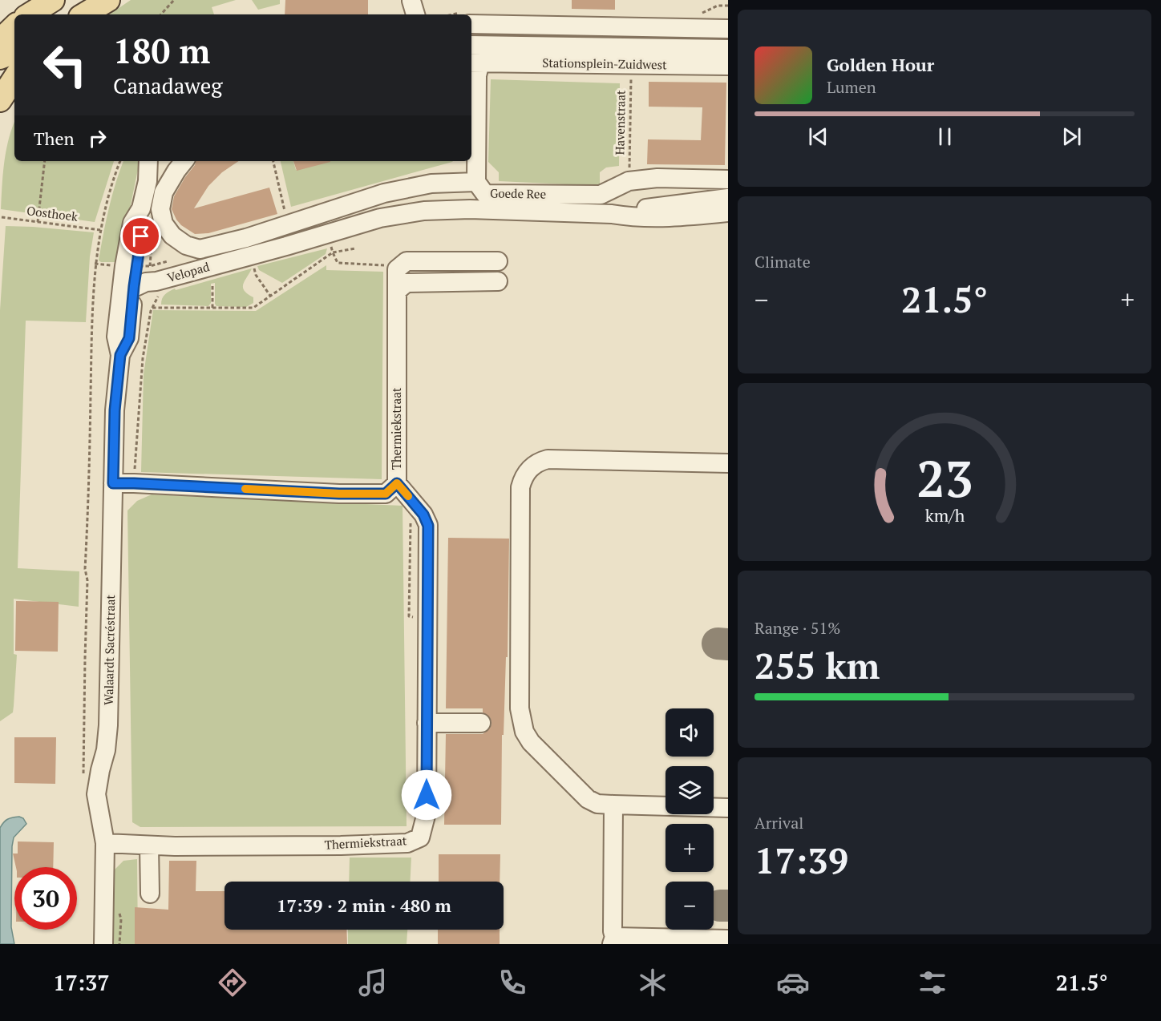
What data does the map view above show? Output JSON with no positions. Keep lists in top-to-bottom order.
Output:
{
  "streets": {
    "street": [
      "Stationsplein-Zuidwest",
      "Goede Ree",
      "Thermiekstraat",
      "Walaardt Sacréstraat"
    ],
    "path": ["Havenstraat", "Oosthoek", "Velopad"]
  },
  "crossings": [
    ["Stationsplein-Zuidwest", "Havenstraat"],
    ["Havenstraat", "Goede Ree"],
    ["Oosthoek", "Walaardt Sacréstraat"],
    ["Velopad", "Walaardt Sacréstraat"],
    ["Thermiekstraat", "Walaardt Sacréstraat"]
  ],
  "page": {
    "turn": ["180 m", "Canadaweg"],
    "song": ["Golden Hour", "Lumen"],
    "then": "Then",
    "tile": [
      "Climate",
      ["Range · 51%", "255 km"],
      ["Arrival", "17:39"]
    ],
    "heat": ["−", "21.5°", "+"],
    "map_buttons": ["+", "−"],
    "limit": "30",
    "trip": "17:39 · 2 min · 480 m",
    "tabs": ["17:37", "21.5°"],
    "gauge": ["23", "km/h"]
  }
}
